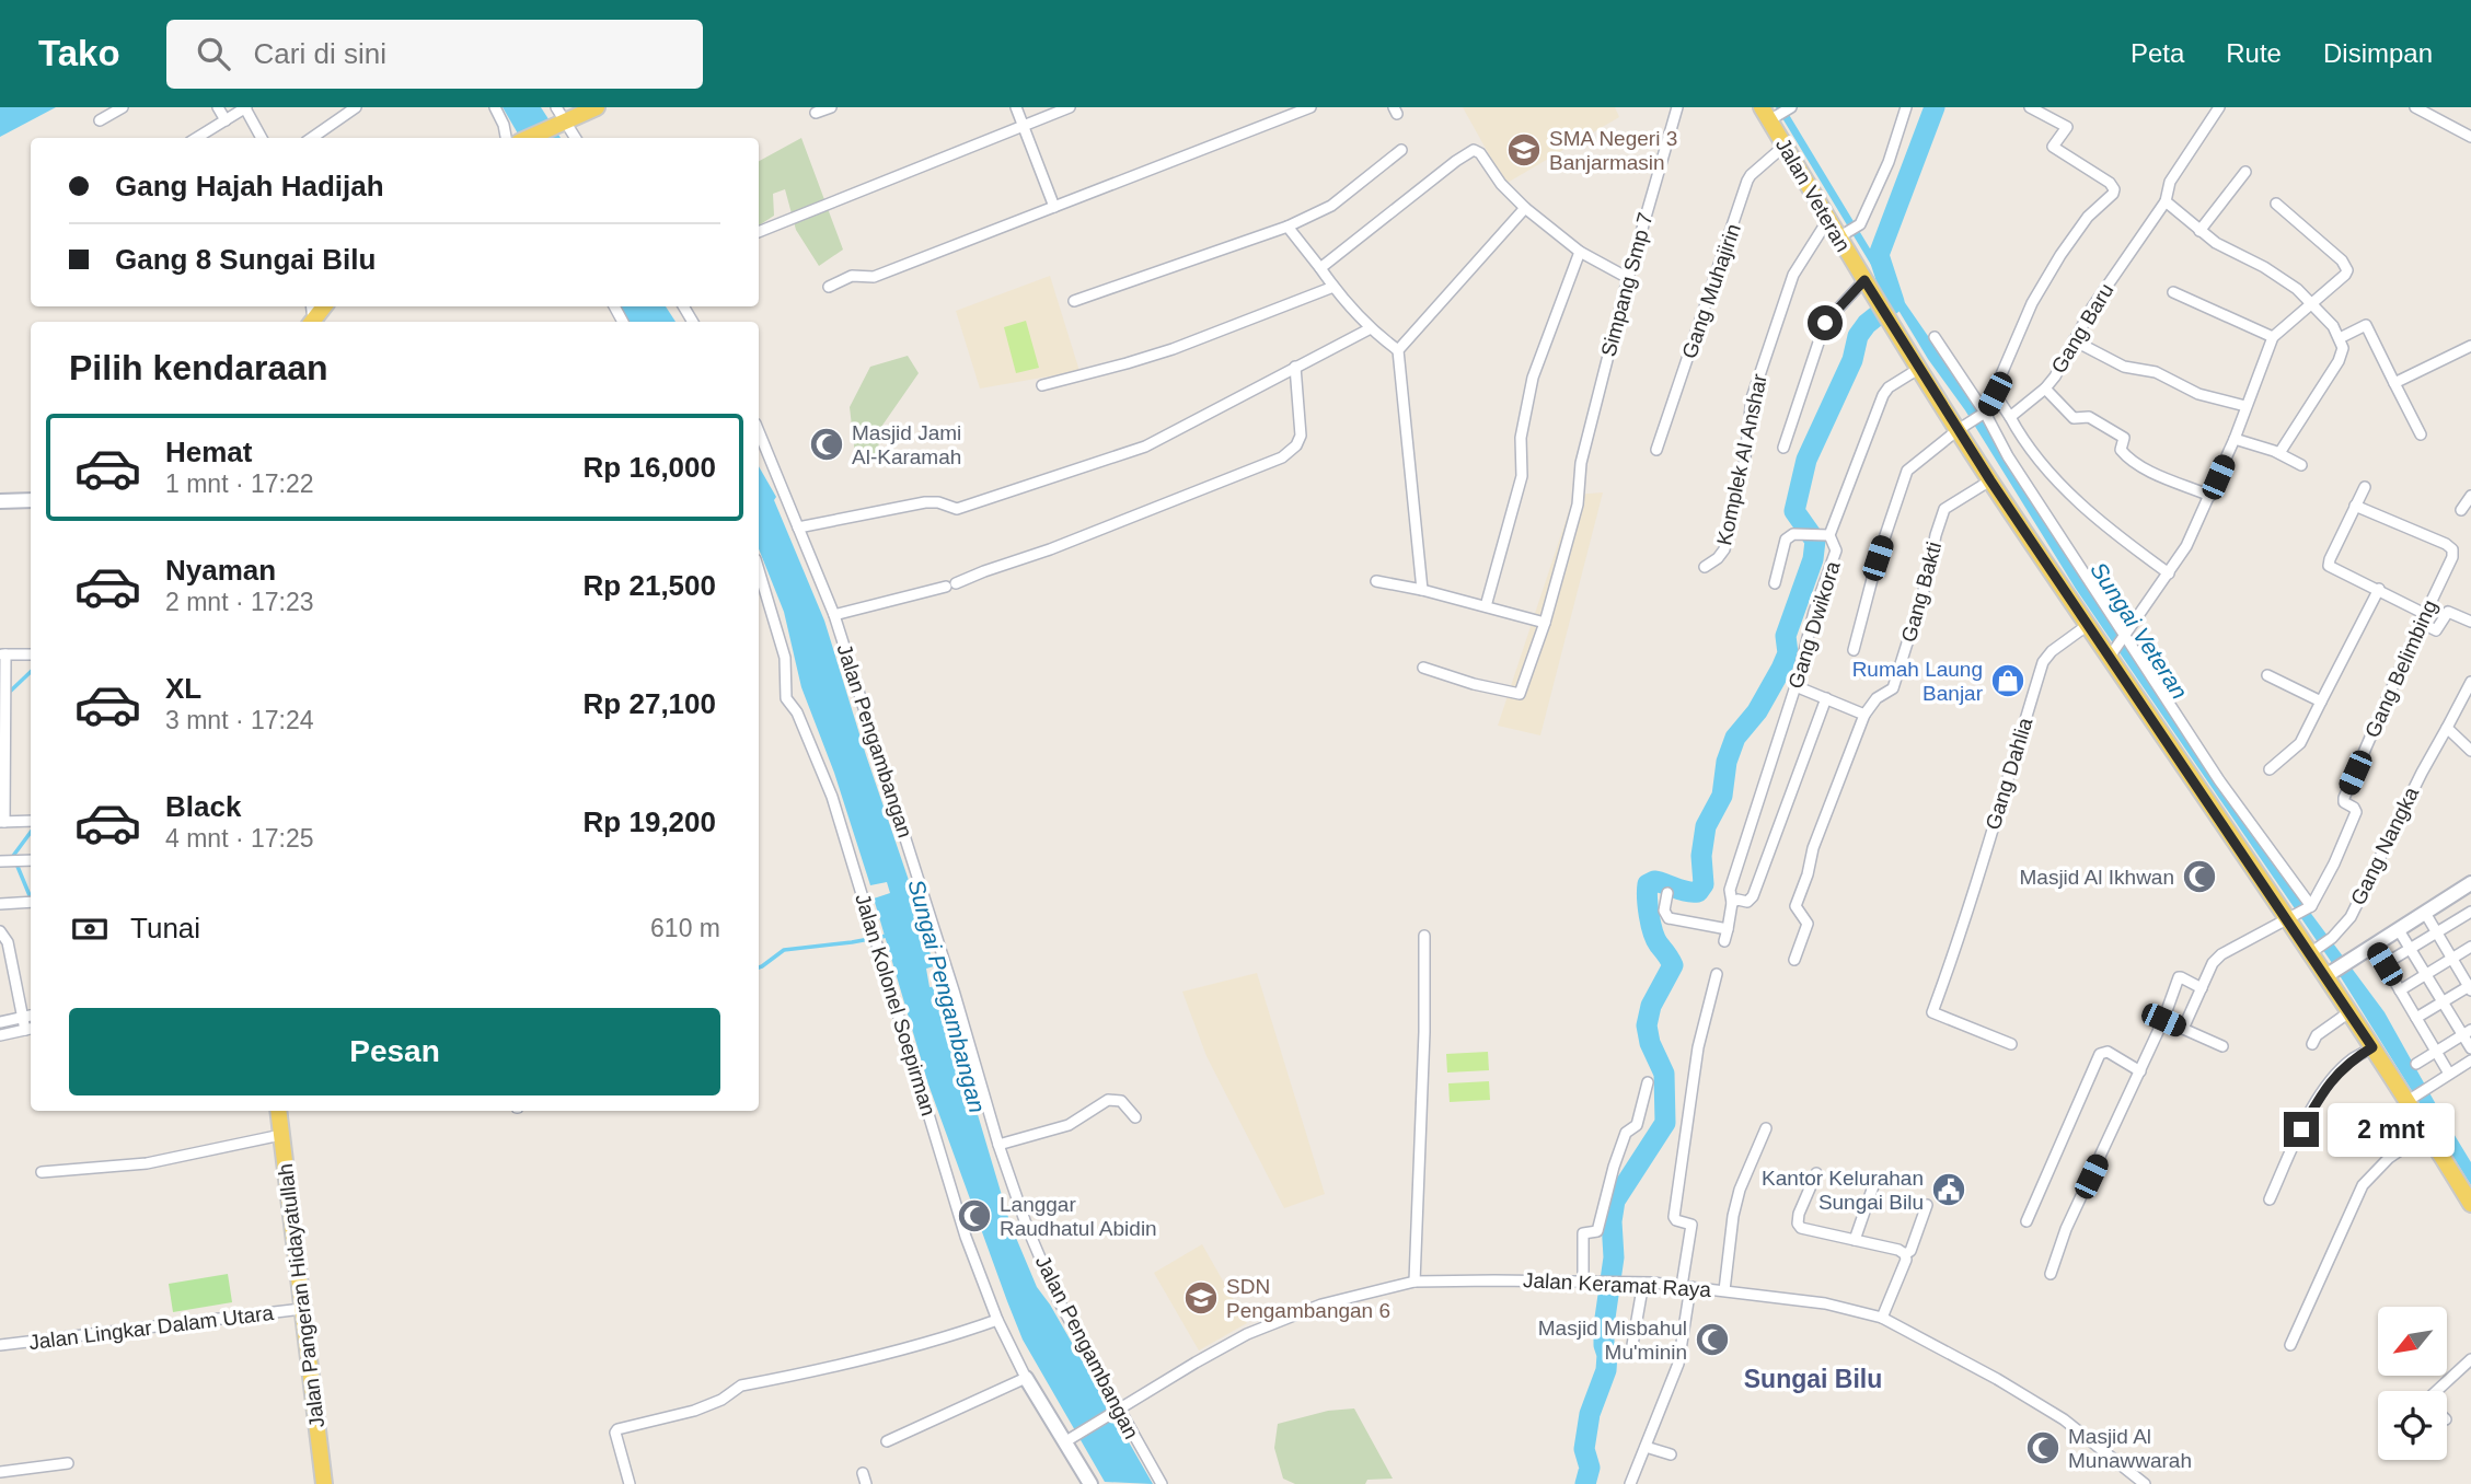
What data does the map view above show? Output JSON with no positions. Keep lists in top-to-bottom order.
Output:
{
  "streets": {
    "main road": ["Jalan Veteran", "Jalan Pangeran Hidayatullah"],
    "street": [
      "Simpang Smp 7",
      "Gang Muhajirin",
      "Gang Baru",
      "Komplek Al Anshar",
      "Gang Bakti",
      "Gang Dwikora",
      "Gang Belimbing",
      "Jalan Pengambangan",
      "Gang Dahlia",
      "Gang Nangka",
      "Jalan Kolonel Soepirman",
      "Jalan Keramat Raya",
      "Jalan Lingkar Dalam Utara"
    ]
  },
  "crossings": [
    ["Jalan Veteran", "Gang Muhajirin"],
    ["Jalan Veteran", "Komplek Al Anshar"],
    ["Jalan Veteran", "Gang Bakti"],
    ["Jalan Veteran", "Gang Dwikora"],
    ["Jalan Veteran", "Gang Belimbing"],
    ["Jalan Veteran", "Gang Dahlia"],
    ["Jalan Veteran", "Gang Nangka"],
    ["Jalan Pengambangan", "Jalan Keramat Raya"],
    ["Jalan Kolonel Soepirman", "Jalan Keramat Raya"],
    ["Jalan Pangeran Hidayatullah", "Jalan Lingkar Dalam Utara"]
  ],
  "districts": ["Sungai Bilu"],
  "water": ["Sungai Veteran", "Sungai Pengambangan"],
  "places": {
    "school or university": ["SMA Negeri 3 Banjarmasin", "SDN Pengambangan 6"],
    "mosque": [
      "Masjid Jami Al-Karamah",
      "Masjid Al Ikhwan",
      "Langgar Raudhatul Abidin",
      "Masjid Misbahul Mu'minin",
      "Masjid Al Munawwarah"
    ],
    "shop": ["Rumah Laung Banjar"],
    "public building": ["Kantor Kelurahan Sungai Bilu"]
  },
  "north": "bottom left",
  "page": {
    "header": "Tako",
    "search": "Cari di sini",
    "nav": ["Peta", "Rute", "Disimpan"],
    "banner": ["Gang Hajah Hadijah", "Gang 8 Sungai Bilu"],
    "heading": "Pilih kendaraan",
    "list": [
      {
        "name": "Hemat",
        "note": "1 mnt · 17:22",
        "value": "Rp 16,000"
      },
      {
        "name": "Nyaman",
        "note": "2 mnt · 17:23",
        "value": "Rp 21,500"
      },
      {
        "name": "XL",
        "note": "3 mnt · 17:24",
        "value": "Rp 27,100"
      },
      {
        "name": "Black",
        "note": "4 mnt · 17:25",
        "value": "Rp 19,200"
      }
    ],
    "pay": ["Tunai", "610 m"],
    "buttons": "Pesan",
    "bubble": "2 mnt"
  }
}
